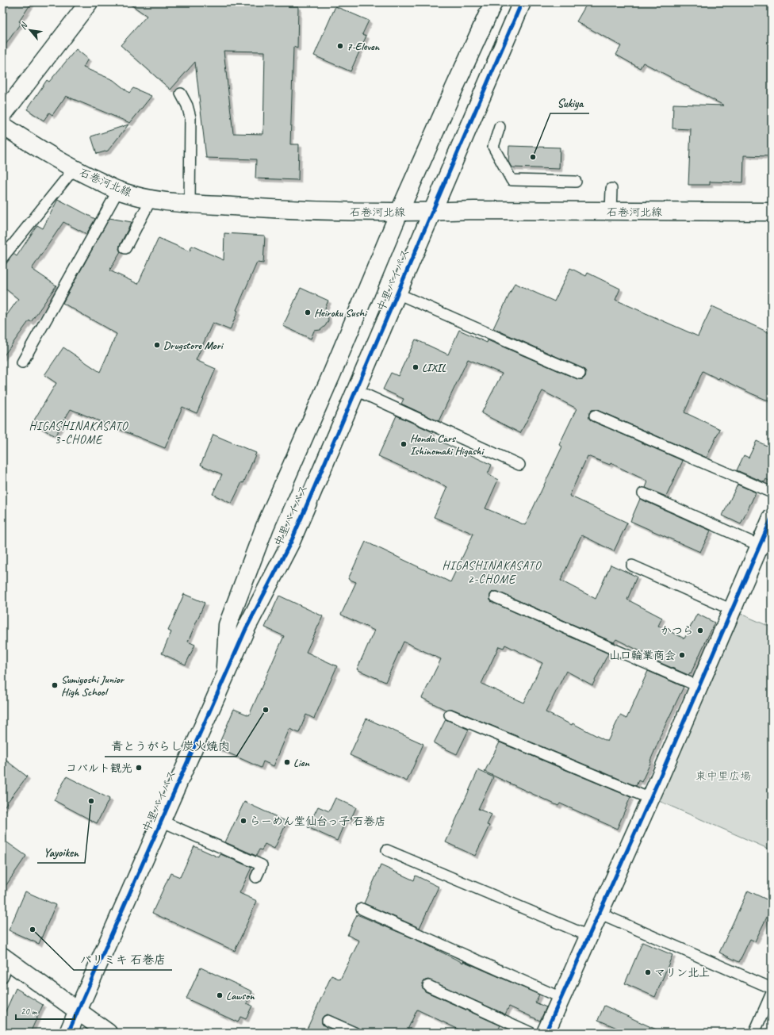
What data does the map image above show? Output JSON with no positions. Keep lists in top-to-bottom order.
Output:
{
  "streets": {
    "street": ["石巻河北線", "中里バイパス"]
  },
  "crossings": [
    ["石巻河北線", "中里バイパス"]
  ],
  "districts": ["HIGASHINAKASATO 3-CHOME", "HIGASHINAKASATO 2-CHOME"],
  "parks": ["東中里広場"],
  "places": [
    "7-Eleven",
    "Sukiya",
    "Heiroku Sushi",
    "Drugstore Mori",
    "LIXIL",
    "Honda Cars Ishinomaki Higashi",
    "かつら",
    "山口輪業商会",
    "Sumiyoshi Junior High School",
    "青とうがらし炭火焼肉",
    "Lien",
    "コバルト観光",
    "Yayoiken",
    "らーめん堂仙台っ子 石巻店",
    "パリミキ 石巻店",
    "マリン北上",
    "Lawson"
  ],
  "scale_bar": "20 m",
  "north": "top left"
}
